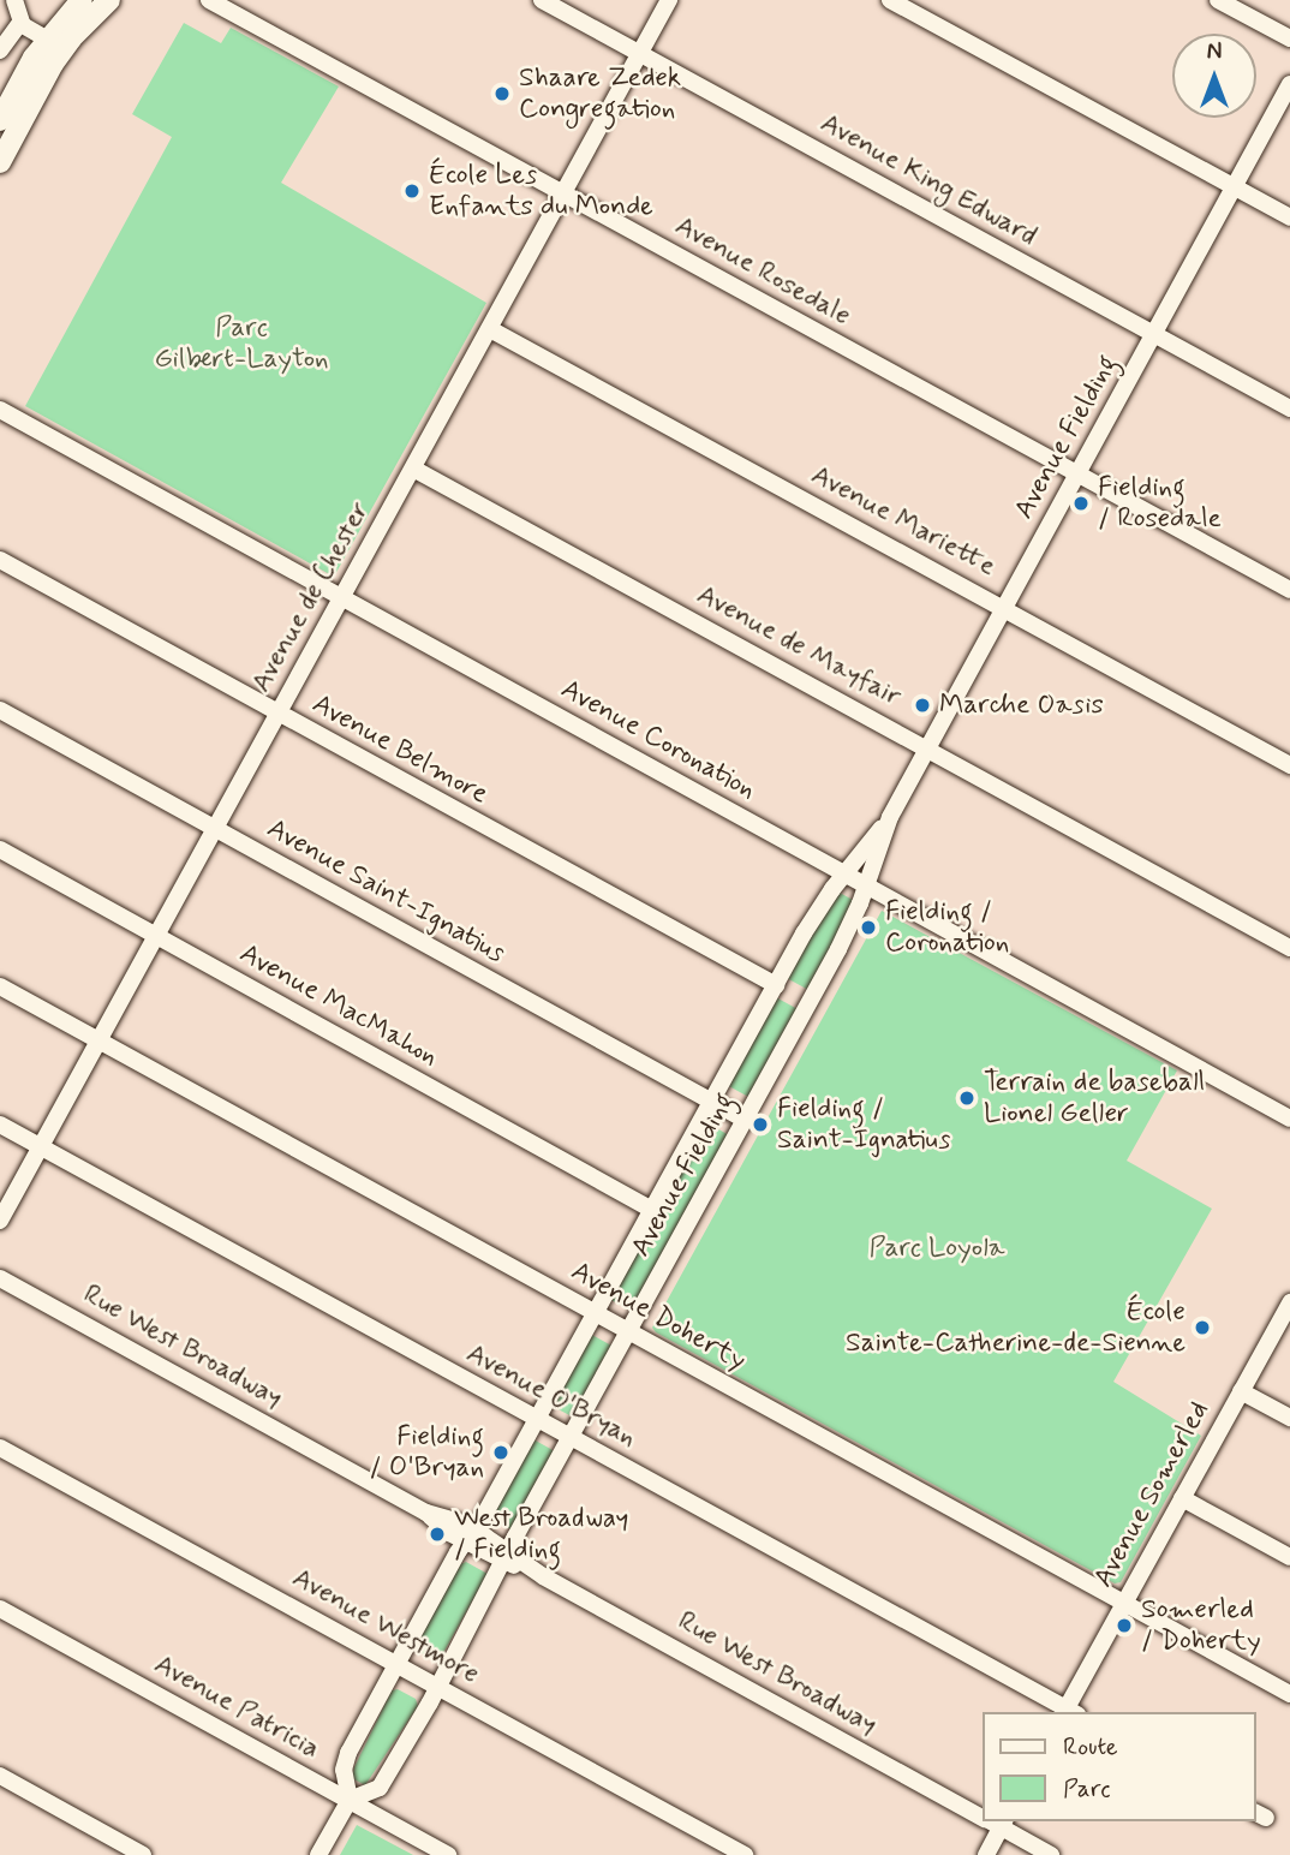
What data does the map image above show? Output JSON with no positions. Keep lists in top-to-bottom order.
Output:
{
  "streets": {
    "street": [
      "Avenue King Edward",
      "Avenue Rosedale",
      "Avenue Fielding",
      "Avenue Mariette",
      "Avenue de Chester",
      "Avenue de Mayfair",
      "Avenue Coronation",
      "Avenue Belmore",
      "Avenue Saint-Ignatius",
      "Avenue MacMahon",
      "Avenue Doherty",
      "Rue West Broadway",
      "Avenue O'Bryan",
      "Avenue Somerled",
      "Avenue Westmore",
      "Avenue Patricia"
    ]
  },
  "crossings": [
    ["Avenue King Edward", "Avenue Fielding"],
    ["Avenue King Edward", "Avenue de Chester"],
    ["Avenue Rosedale", "Avenue Fielding"],
    ["Avenue Rosedale", "Avenue de Chester"],
    ["Avenue Fielding", "Avenue Mariette"],
    ["Avenue Fielding", "Avenue de Mayfair"],
    ["Avenue Fielding", "Avenue Coronation"],
    ["Avenue Fielding", "Avenue Belmore"],
    ["Avenue Fielding", "Avenue Saint-Ignatius"],
    ["Avenue Fielding", "Avenue MacMahon"],
    ["Avenue Fielding", "Avenue Doherty"],
    ["Avenue Fielding", "Rue West Broadway"],
    ["Avenue Fielding", "Avenue O'Bryan"],
    ["Avenue Fielding", "Avenue Westmore"],
    ["Avenue Fielding", "Avenue Patricia"],
    ["Avenue Mariette", "Avenue de Chester"],
    ["Avenue de Chester", "Avenue de Mayfair"],
    ["Avenue de Chester", "Avenue Coronation"],
    ["Avenue de Chester", "Avenue Belmore"],
    ["Avenue de Chester", "Avenue Saint-Ignatius"],
    ["Avenue de Chester", "Avenue MacMahon"],
    ["Avenue de Chester", "Avenue Doherty"],
    ["Avenue de Chester", "Avenue O'Bryan"],
    ["Avenue Doherty", "Avenue Somerled"],
    ["Avenue O'Bryan", "Avenue Somerled"]
  ],
  "parks": ["Parc Gilbert-Layton", "Parc Loyola"],
  "places": [
    "Shaare Zedek Congregation",
    "École Les Enfants du Monde",
    "Fielding / Rosedale",
    "Marche Oasis",
    "Fielding / Coronation",
    "Terrain de baseball Lionel Geller",
    "Fielding / Saint-Ignatius",
    "École Sainte-Catherine-de-Sienne",
    "Fielding / O'Bryan",
    "West Broadway / Fielding",
    "Somerled / Doherty"
  ],
  "legend": ["Route", "Parc"],
  "north": "top"
}
